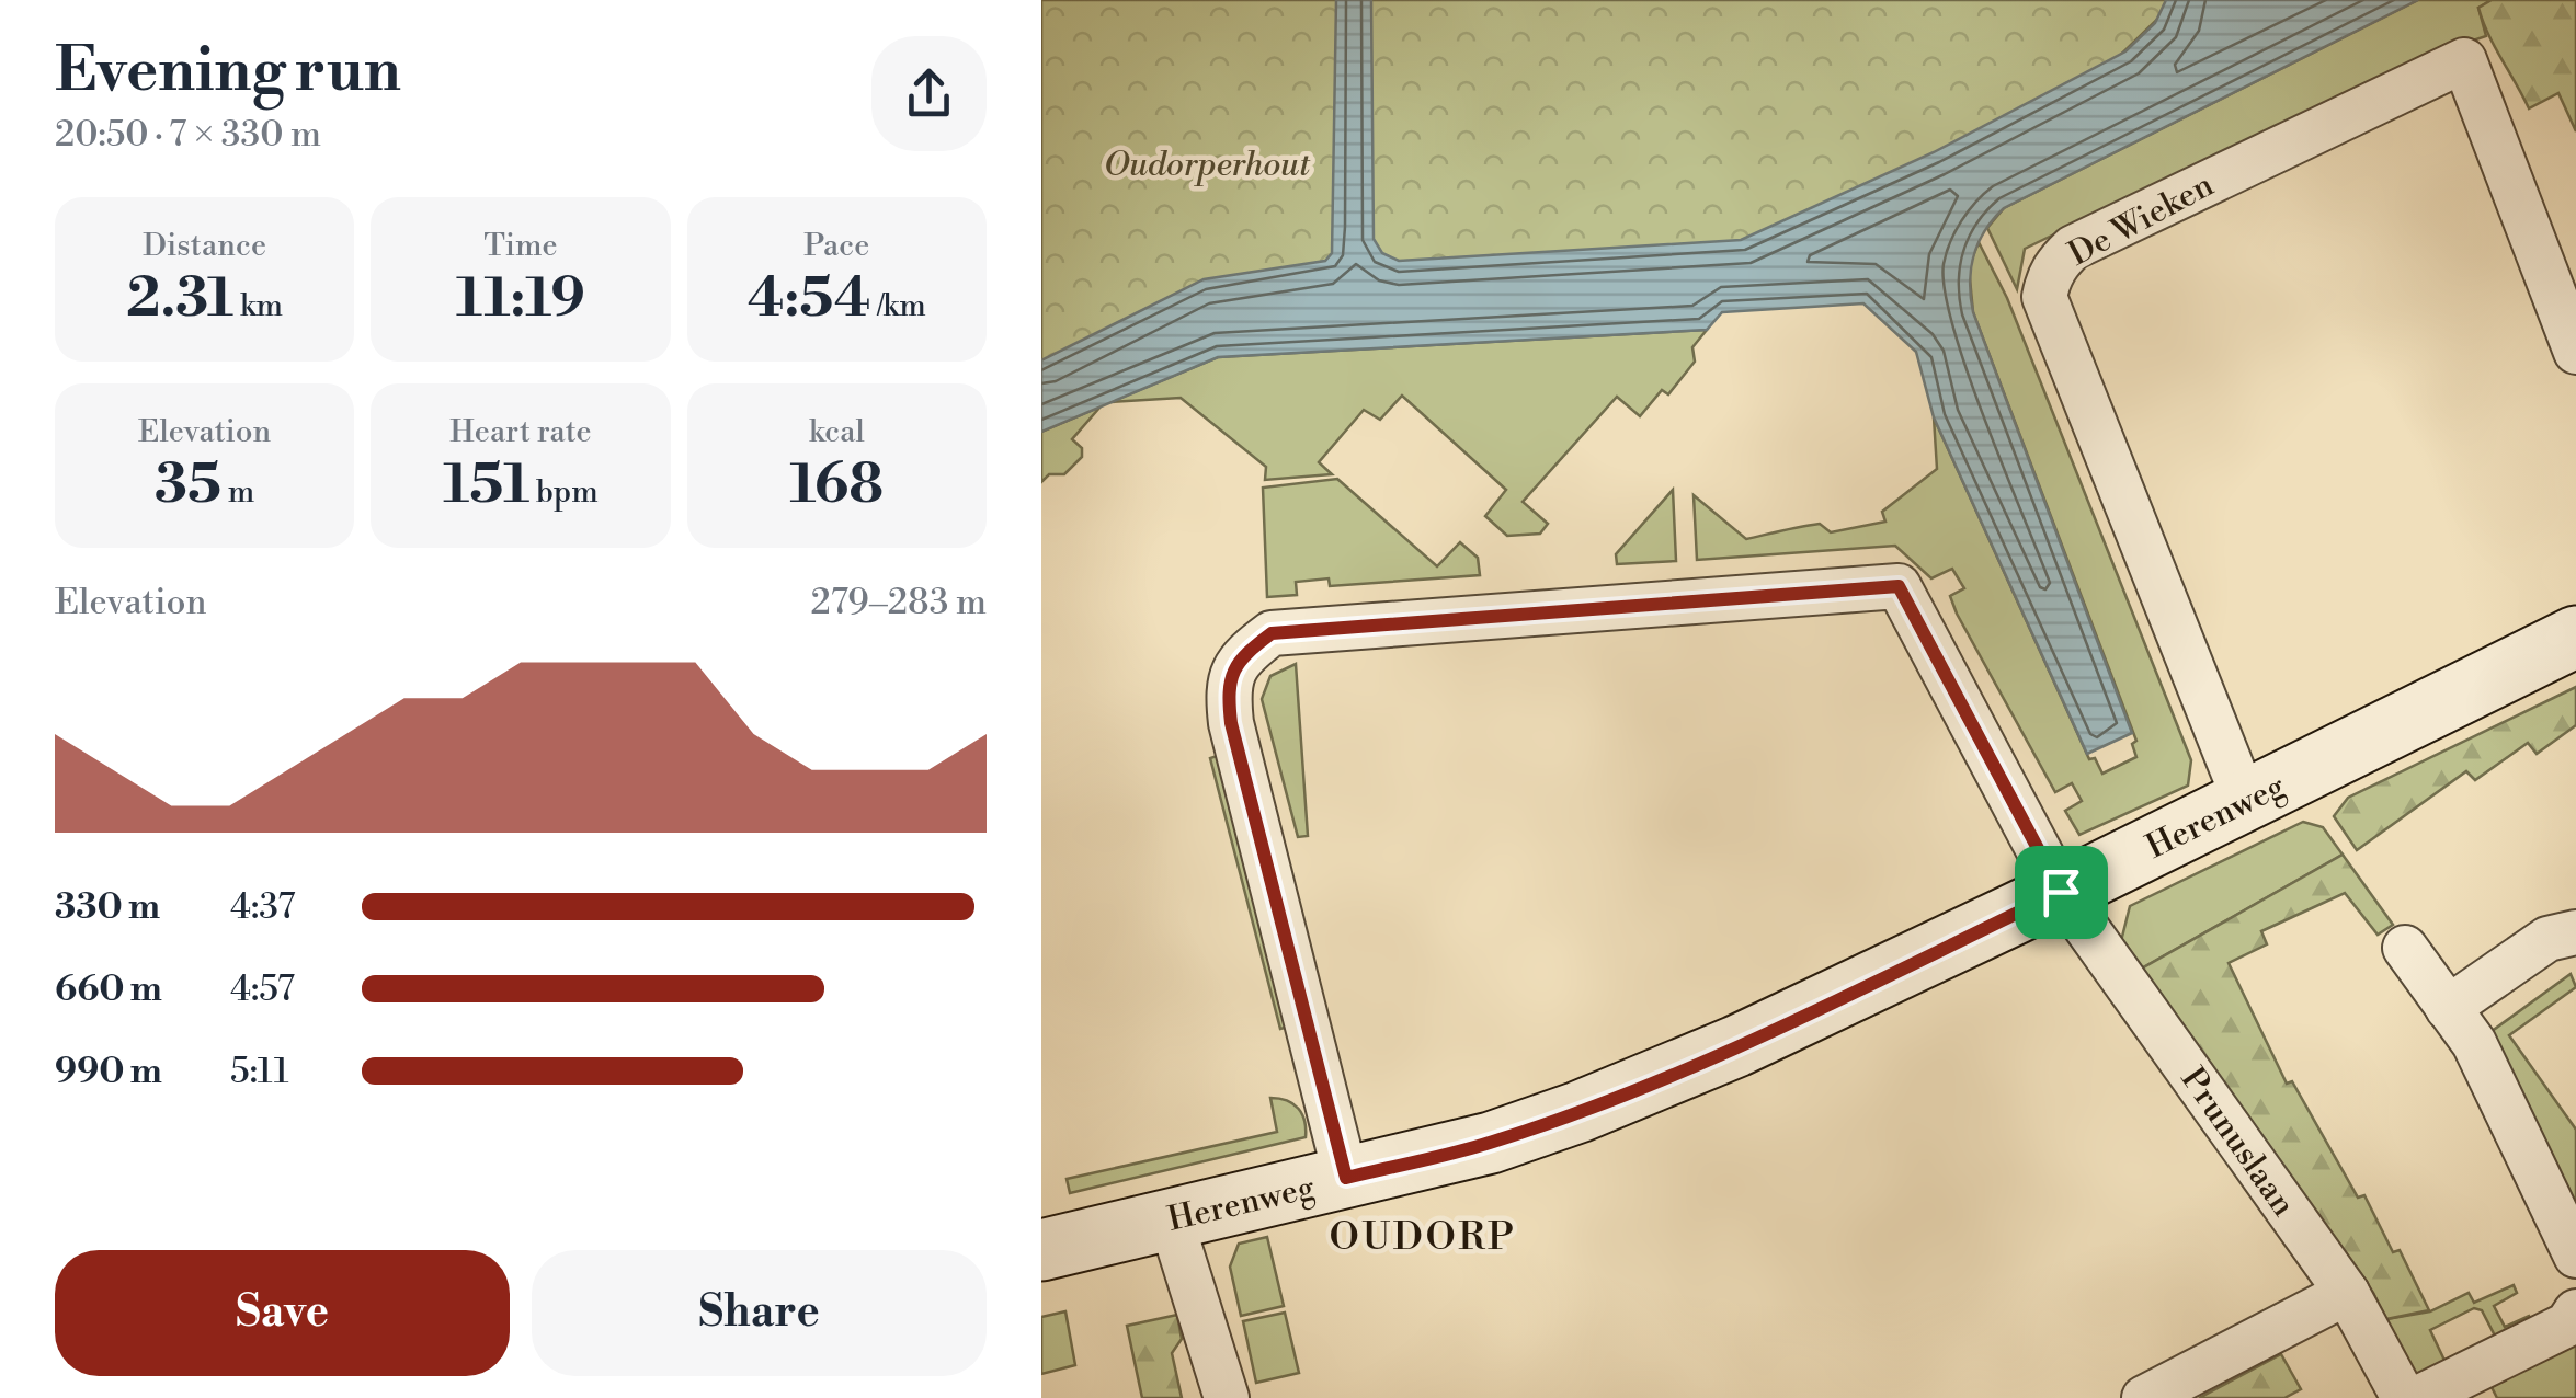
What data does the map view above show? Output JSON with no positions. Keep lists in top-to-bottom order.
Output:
{
  "streets": {
    "street": ["De Wieken", "Herenweg", "Prunuslaan"]
  },
  "crossings": [
    ["De Wieken", "Herenweg"],
    ["Herenweg", "Prunuslaan"]
  ],
  "districts": ["OUDORP"],
  "parks": ["Oudorperhout"],
  "page": {
    "heading": ["Evening run", "20:50 · 7 × 330 m"],
    "stats": [
      ["Distance", "2.31 km"],
      ["Time", "11:19"],
      ["Pace", "4:54 /km"],
      ["Elevation", "35 m"],
      ["Heart rate", "151 bpm"],
      ["kcal", "168"]
    ],
    "chart": ["Elevation", "279–283 m"],
    "list": [
      {
        "name": "330 m",
        "note": "4:37"
      },
      {
        "name": "660 m",
        "note": "4:57"
      },
      {
        "name": "990 m",
        "note": "5:11"
      }
    ],
    "buttons": ["Save", "Share"]
  }
}
